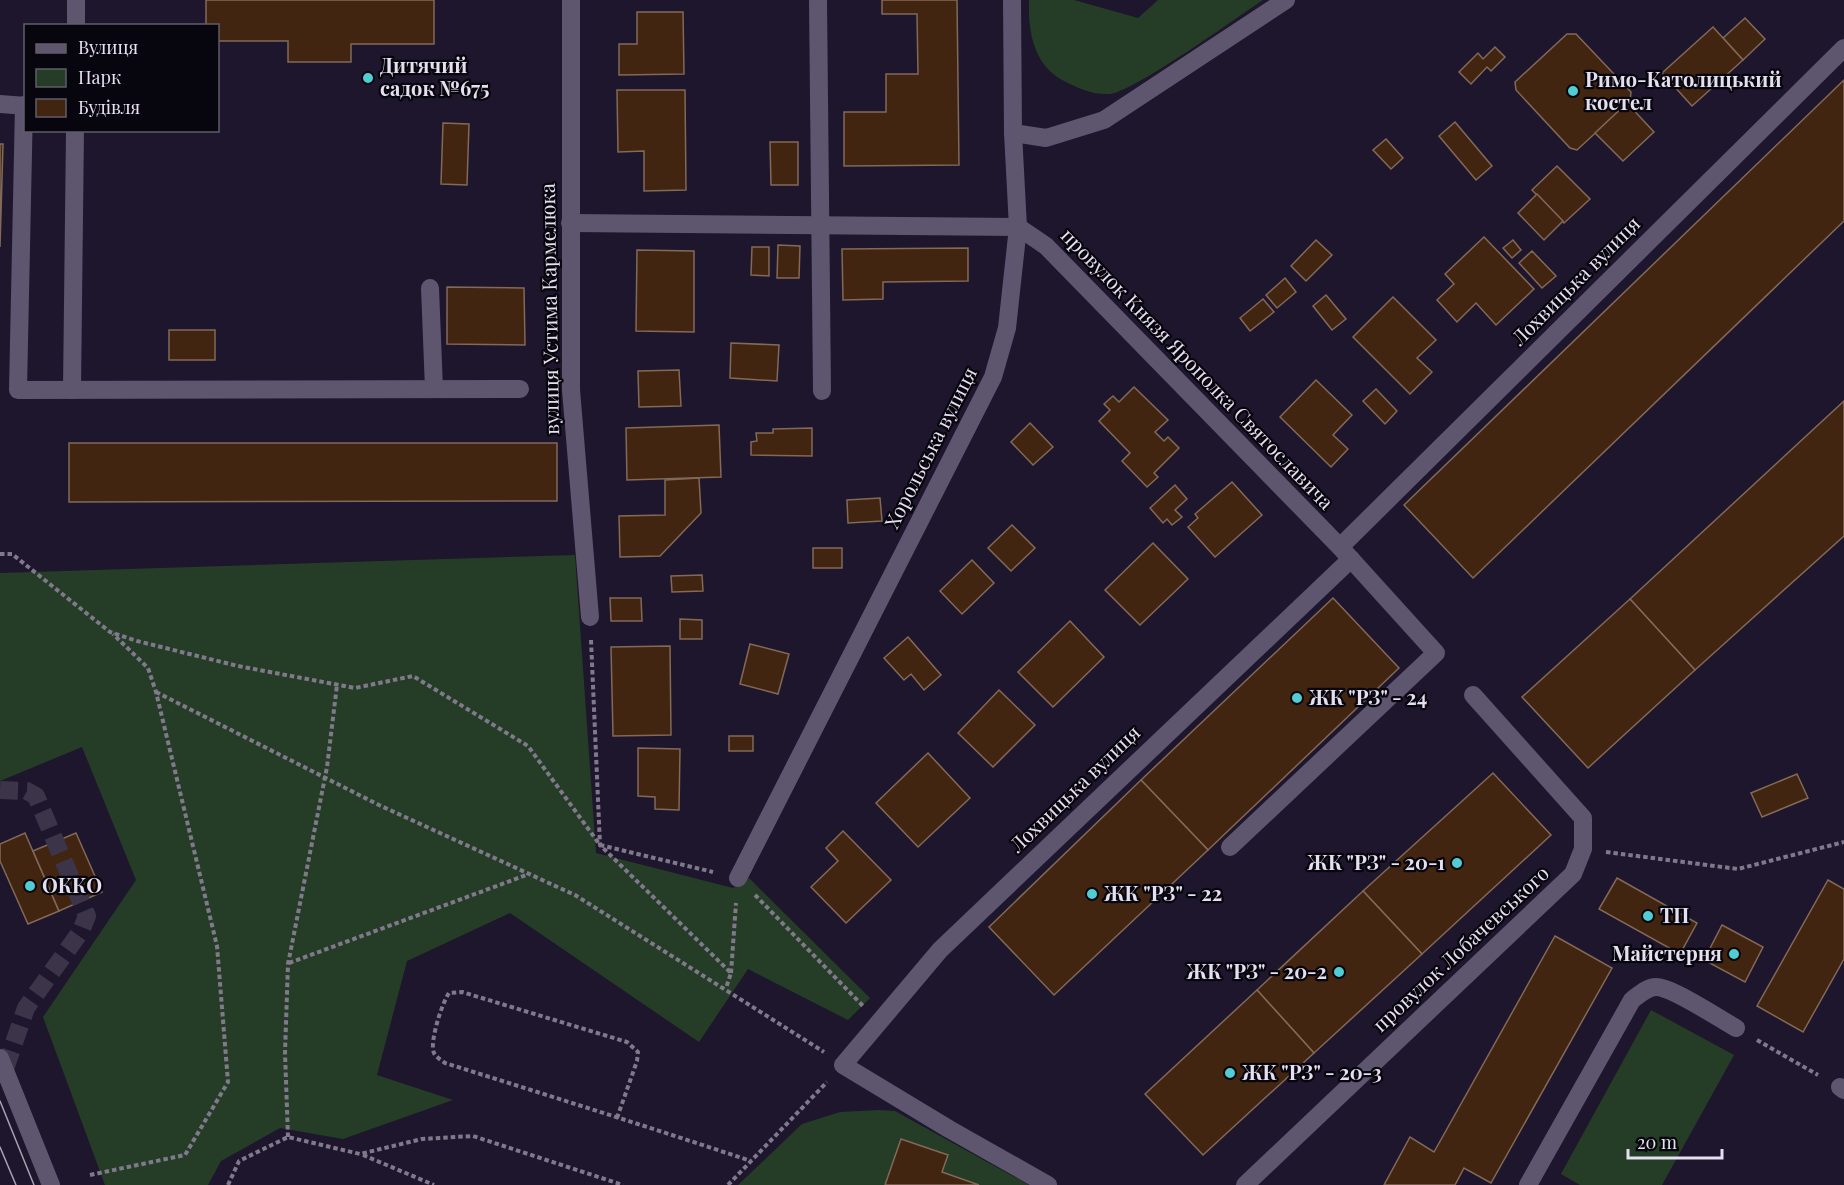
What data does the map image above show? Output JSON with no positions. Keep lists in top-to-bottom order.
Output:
{
  "streets": {
    "street": [
      "Лохвицька вулиця",
      "вулиця Устима Кармелюка",
      "провулок Князя Ярополка Святославича",
      "Хорольська вулиця",
      "провулок Лобачевського"
    ]
  },
  "crossings": [
    ["Лохвицька вулиця", "провулок Князя Ярополка Святославича"],
    ["провулок Князя Ярополка Святославича", "Хорольська вулиця"]
  ],
  "places": [
    "Дитячий садок №675",
    "Римо-Католицький костел",
    "ЖК \"РЗ\" - 24",
    "ЖК \"РЗ\" - 20-1",
    "ОККО",
    "ЖК \"РЗ\" - 22",
    "ТП",
    "Майстерня",
    "ЖК \"РЗ\" - 20-2",
    "ЖК \"РЗ\" - 20-3"
  ],
  "legend": ["Вулиця", "Парк", "Будівля"],
  "scale_bar": "20 m"
}
